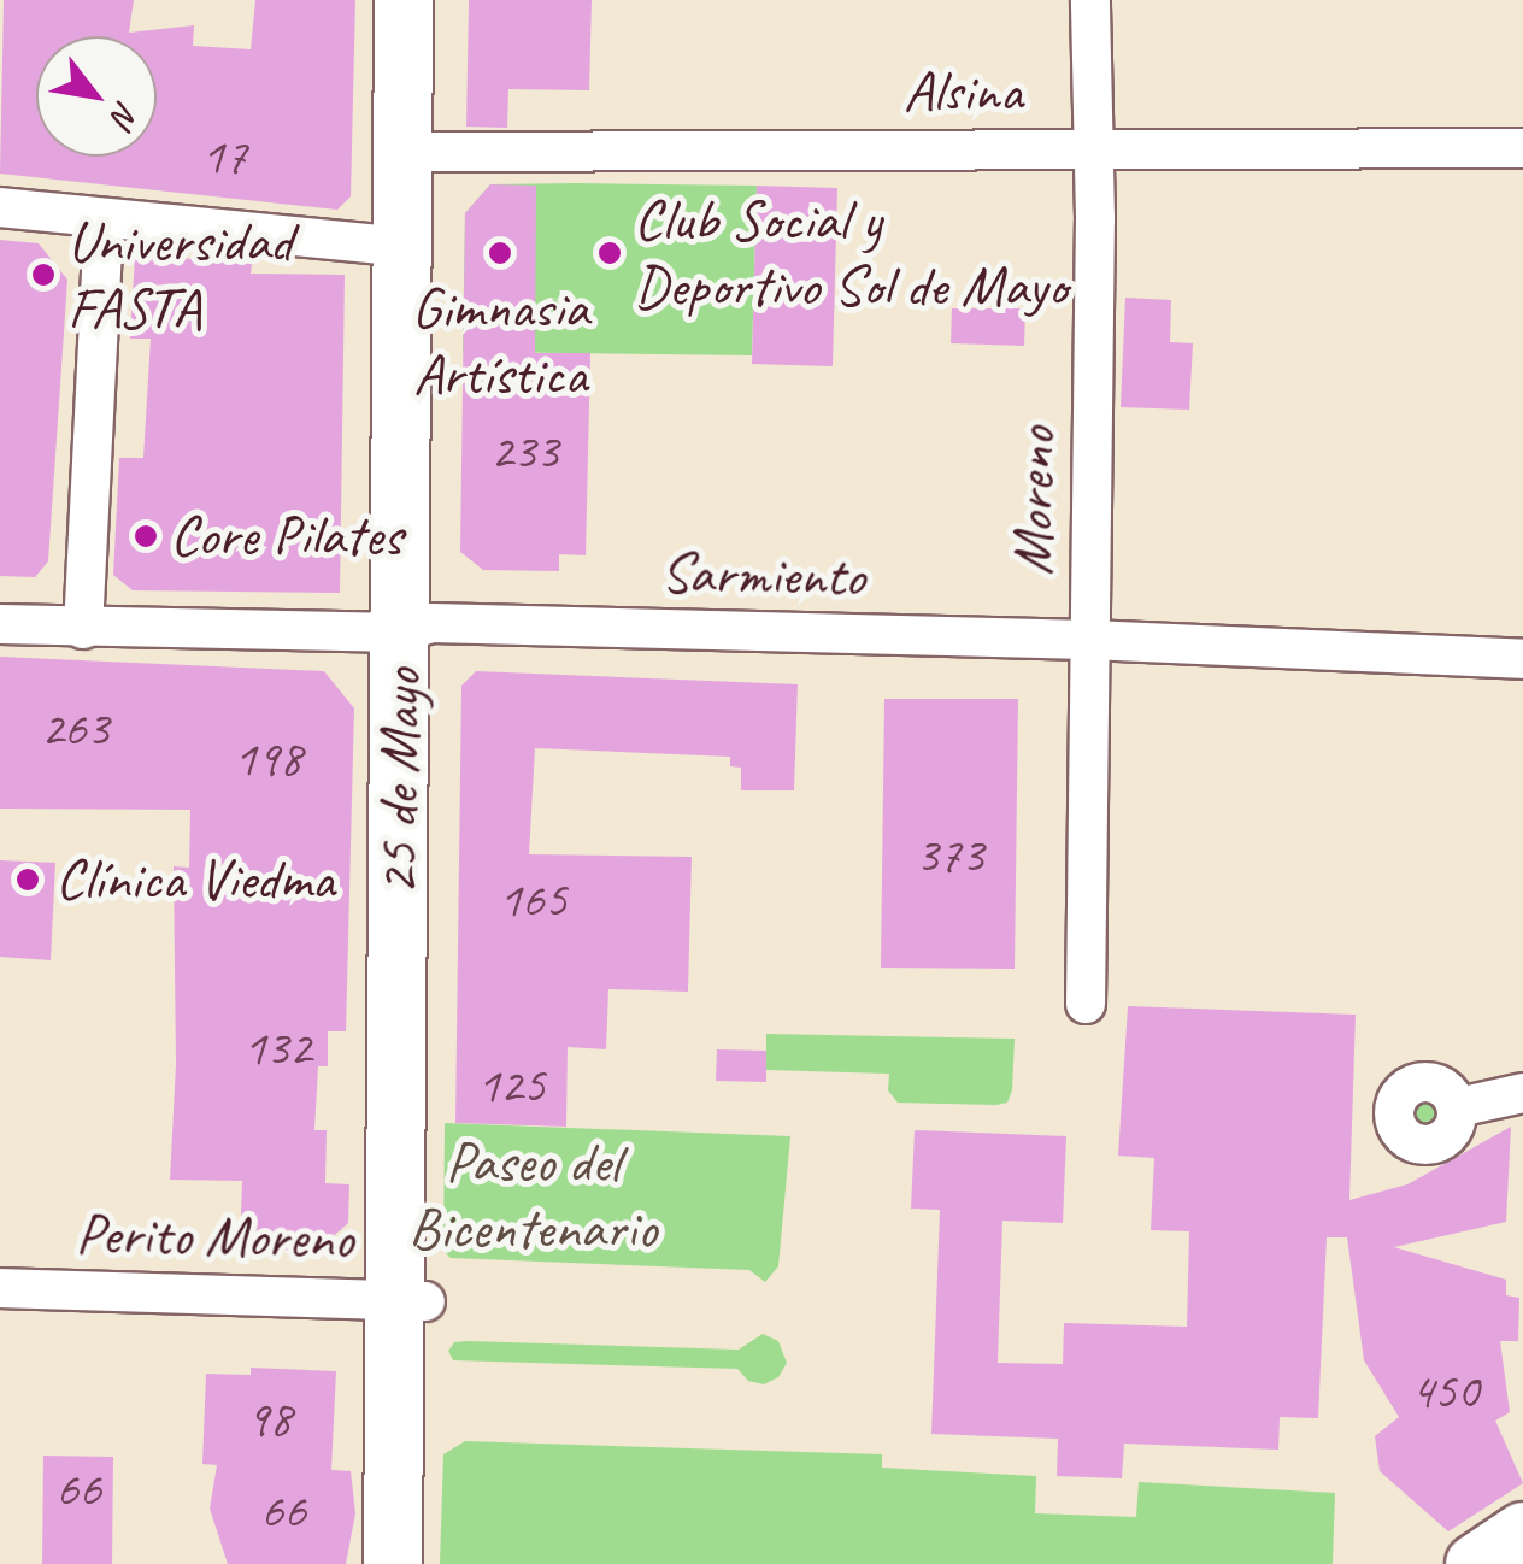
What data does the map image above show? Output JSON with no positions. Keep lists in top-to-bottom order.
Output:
{
  "streets": {
    "main road": ["25 de Mayo"],
    "street": [
      "Alsina",
      "Moreno",
      "Sarmiento",
      "Perito Moreno"
    ]
  },
  "crossings": [
    ["Alsina", "Moreno"],
    ["Alsina", "25 de Mayo"],
    ["Moreno", "Sarmiento"],
    ["Sarmiento", "25 de Mayo"],
    ["25 de Mayo", "Perito Moreno"]
  ],
  "parks": ["Paseo del Bicentenario"],
  "places": [
    "Gimnasia Artística",
    "Club Social y Deportivo Sol de Mayo",
    "Universidad FASTA",
    "Core Pilates",
    "Clínica Viedma"
  ],
  "house_numbers": [
    "17",
    "233",
    "263",
    "198",
    "373",
    "165",
    "132",
    "125",
    "450",
    "98",
    "66",
    "66"
  ],
  "north": "bottom right"
}
